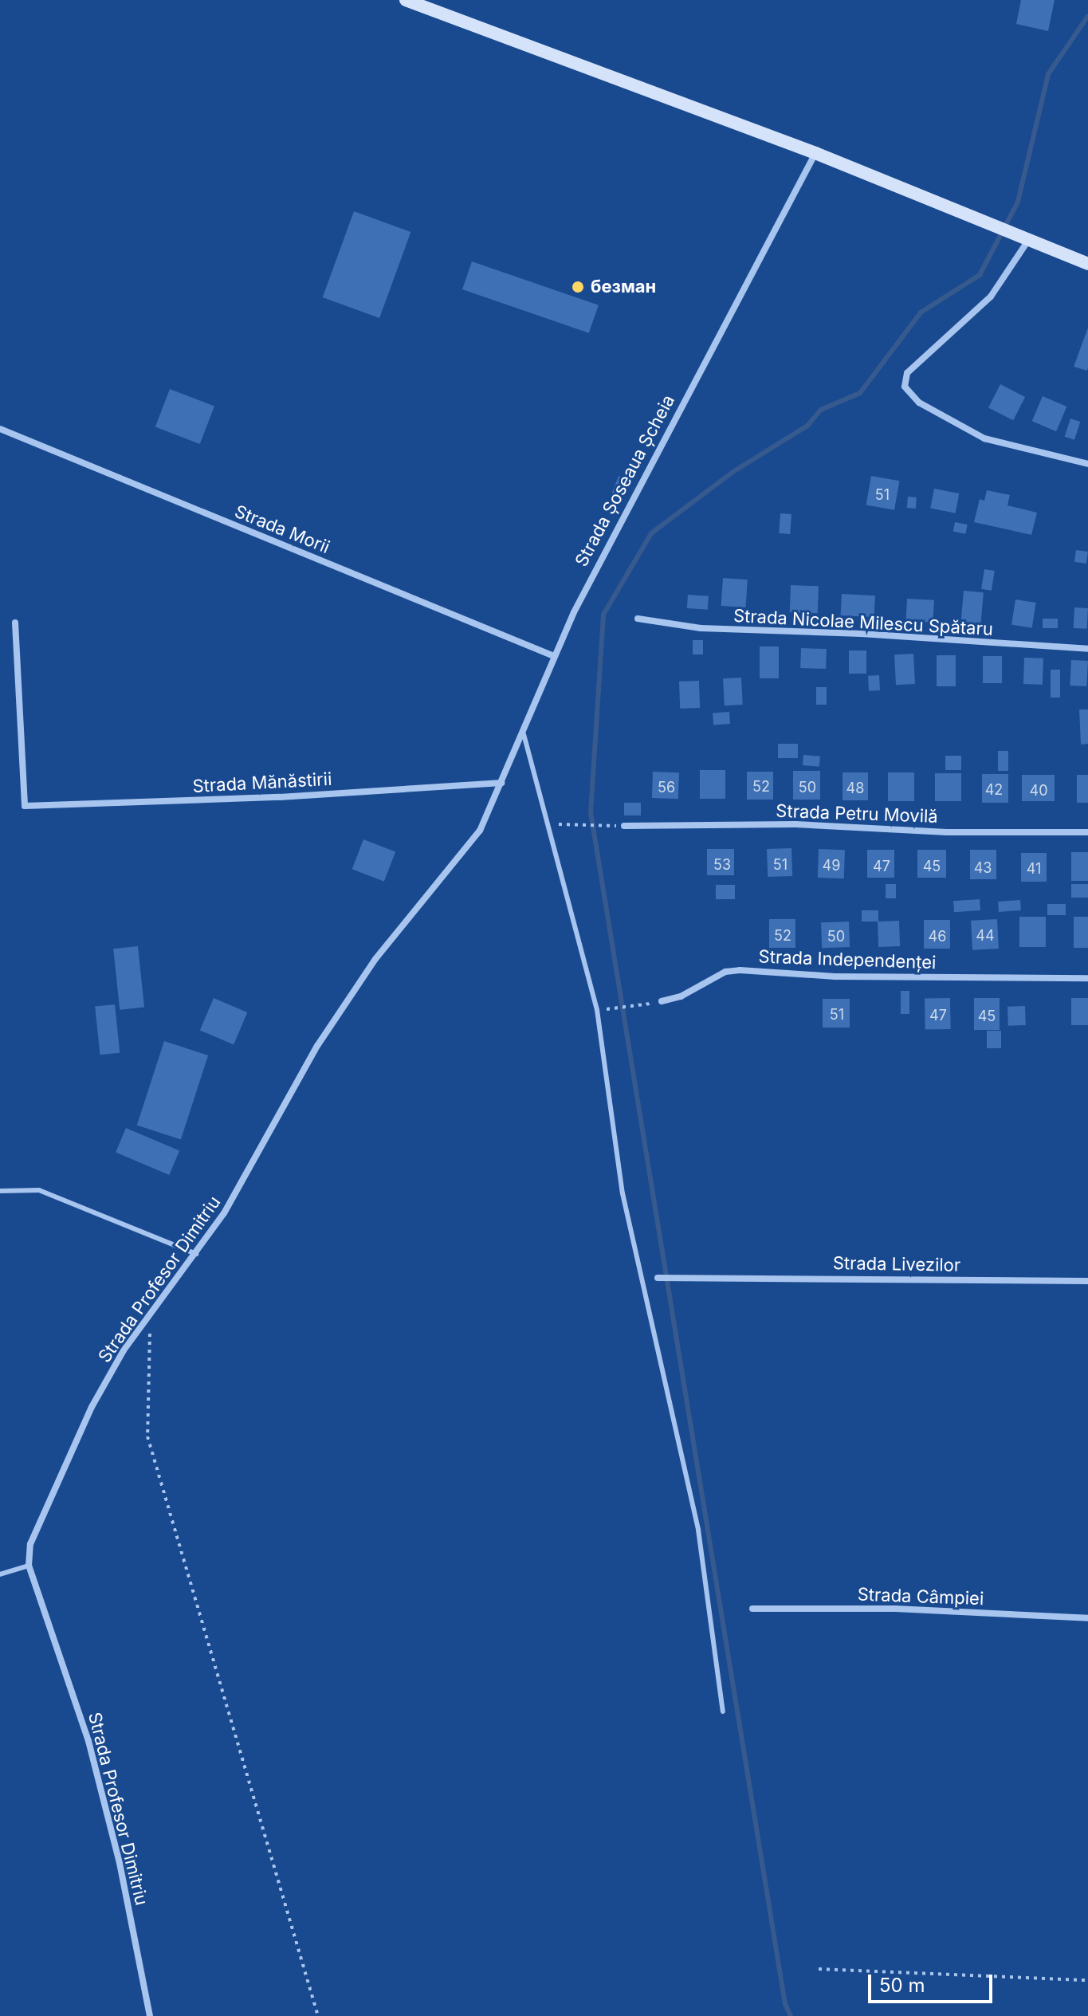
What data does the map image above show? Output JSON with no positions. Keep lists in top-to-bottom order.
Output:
{
  "streets": {
    "street": [
      "Strada Șoseaua Șcheia",
      "Strada Morii",
      "Strada Nicolae Milescu Spătaru",
      "Strada Mănăstirii",
      "Strada Petru Movilă",
      "Strada Independenței",
      "Strada Livezilor",
      "Strada Profesor Dimitriu",
      "Strada Câmpiei"
    ]
  },
  "crossings": [
    ["Strada Șoseaua Șcheia", "Strada Morii"],
    ["Strada Șoseaua Șcheia", "Strada Mănăstirii"],
    ["Strada Șoseaua Șcheia", "Strada Profesor Dimitriu"]
  ],
  "places": ["безман"],
  "house_numbers": [
    "51",
    "52",
    "56",
    "50",
    "48",
    "42",
    "40",
    "53",
    "51",
    "49",
    "47",
    "45",
    "43",
    "41",
    "52",
    "44",
    "50",
    "46",
    "51",
    "47",
    "45"
  ],
  "scale_bar": "50 m"
}
